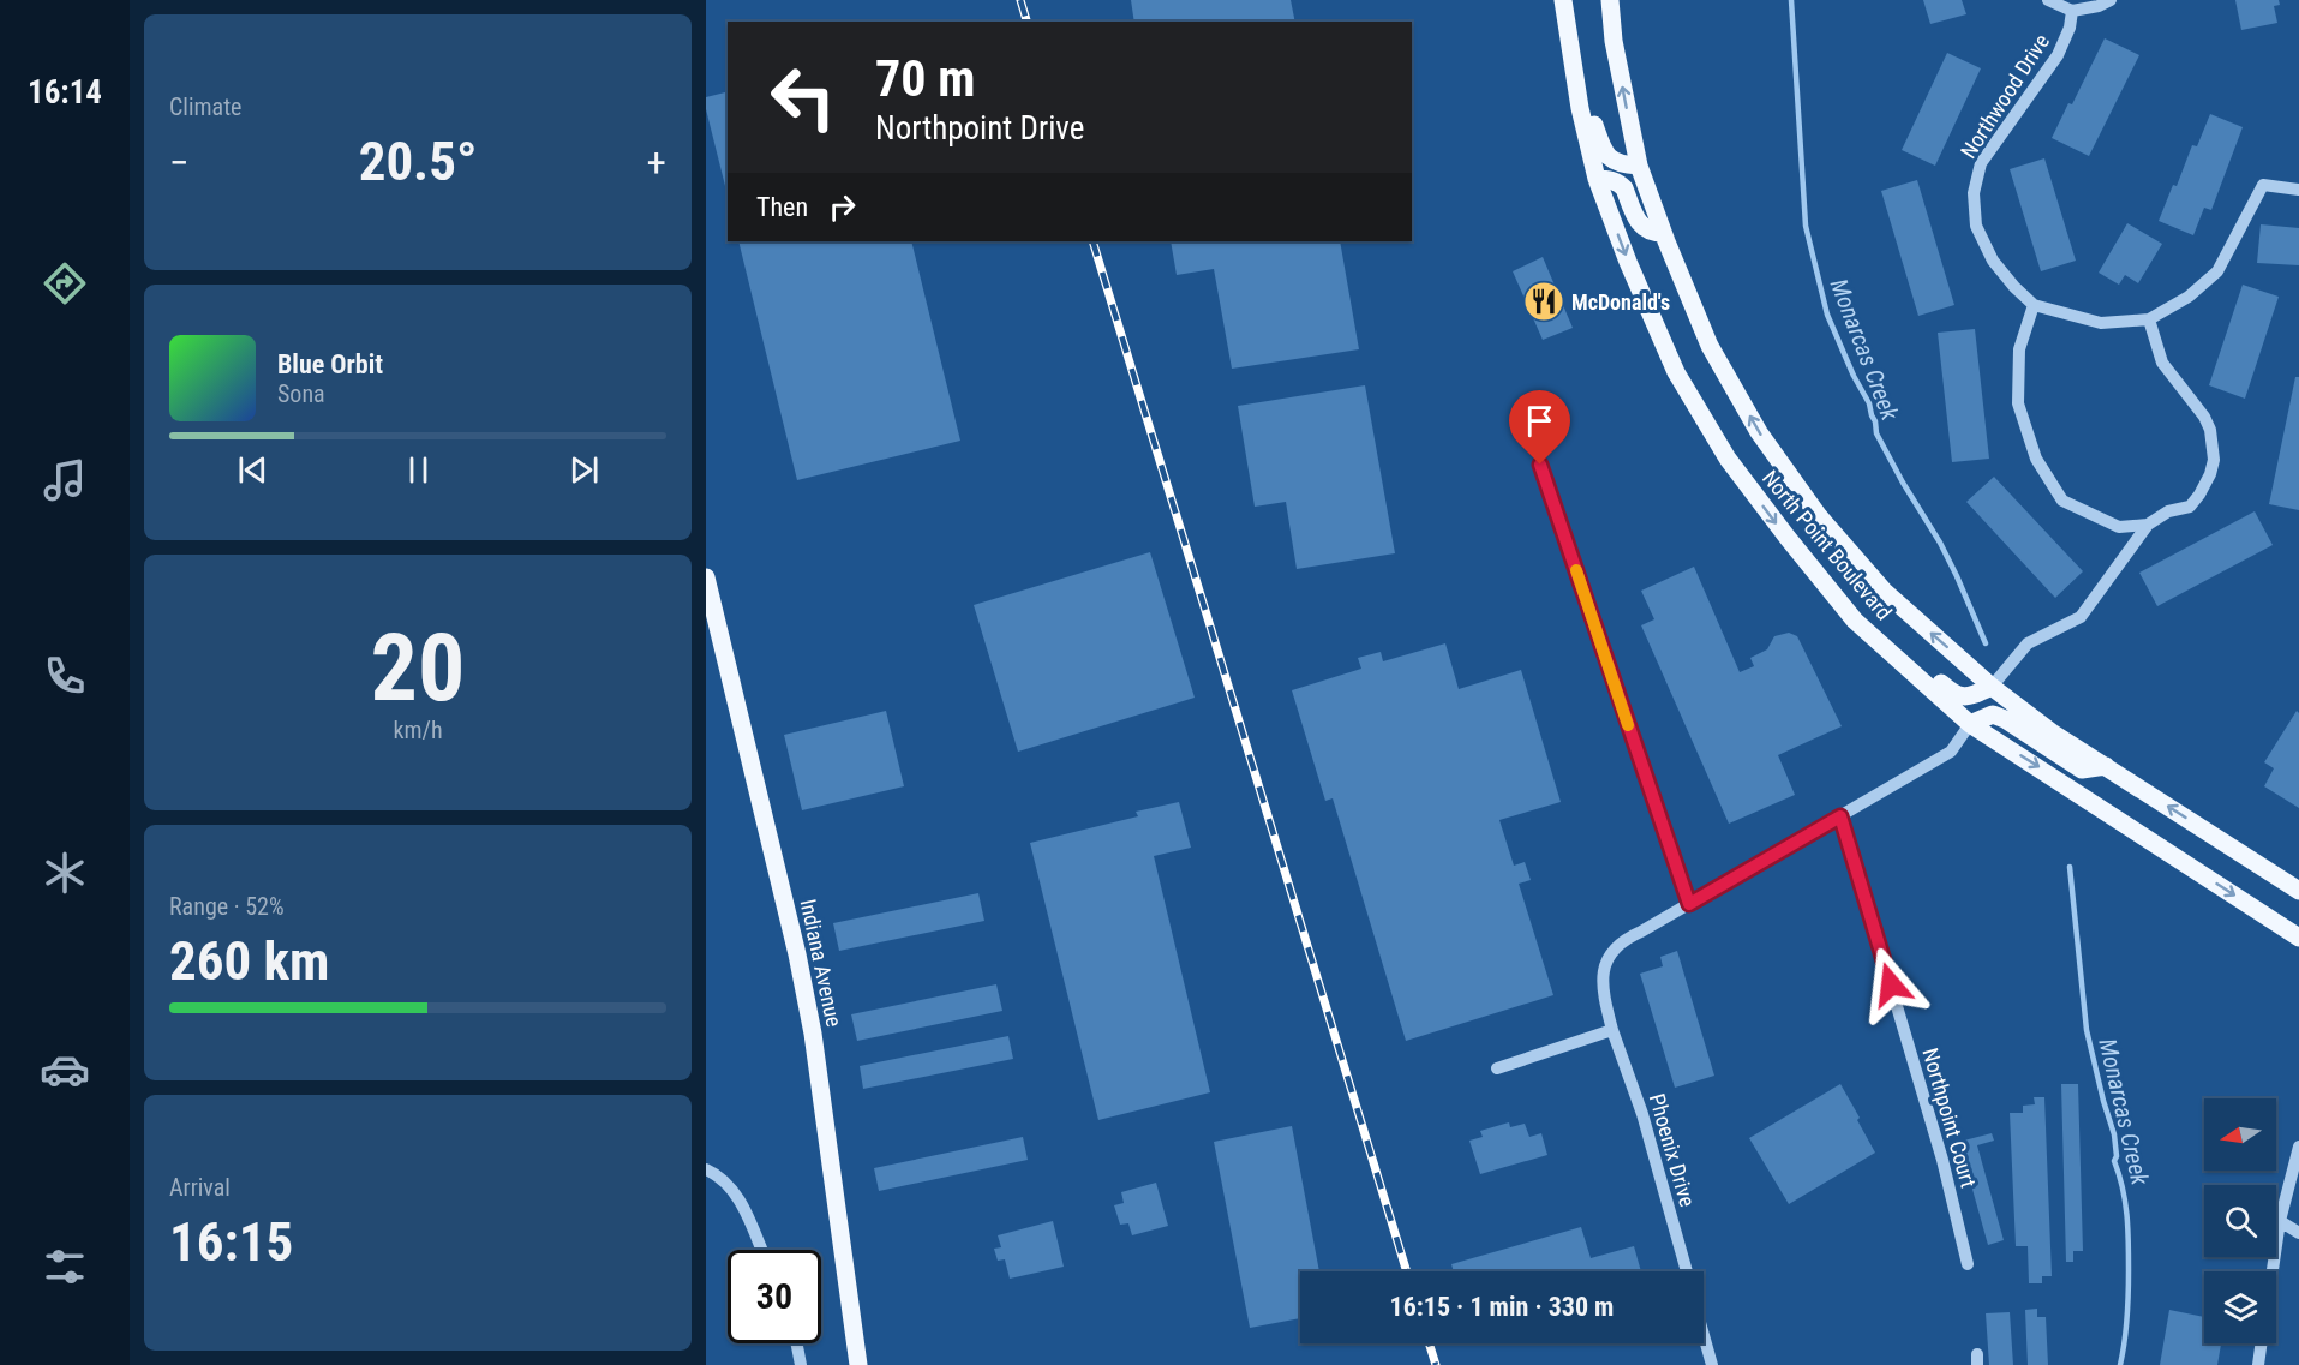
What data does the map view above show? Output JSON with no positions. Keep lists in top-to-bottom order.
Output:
{
  "streets": {
    "main road": ["North Point Boulevard", "Indiana Avenue"],
    "street": ["Northwood Drive", "Northpoint Court", "Phoenix Drive"]
  },
  "crossings": [
    ["North Point Boulevard", "Phoenix Drive"],
    ["Northpoint Court", "Phoenix Drive"]
  ],
  "water": ["Monarcas Creek"],
  "places": {
    "restaurant": ["McDonald's"]
  },
  "north": "left",
  "page": {
    "tabs": "16:14",
    "tile": [
      "Climate",
      ["20", "km/h"],
      ["Range · 52%", "260 km"],
      ["Arrival", "16:15"]
    ],
    "turn": ["70 m", "Northpoint Drive"],
    "heat": ["−", "20.5°", "+"],
    "then": "Then",
    "song": ["Blue Orbit", "Sona"],
    "limit": "30",
    "trip": "16:15 · 1 min · 330 m"
  }
}
